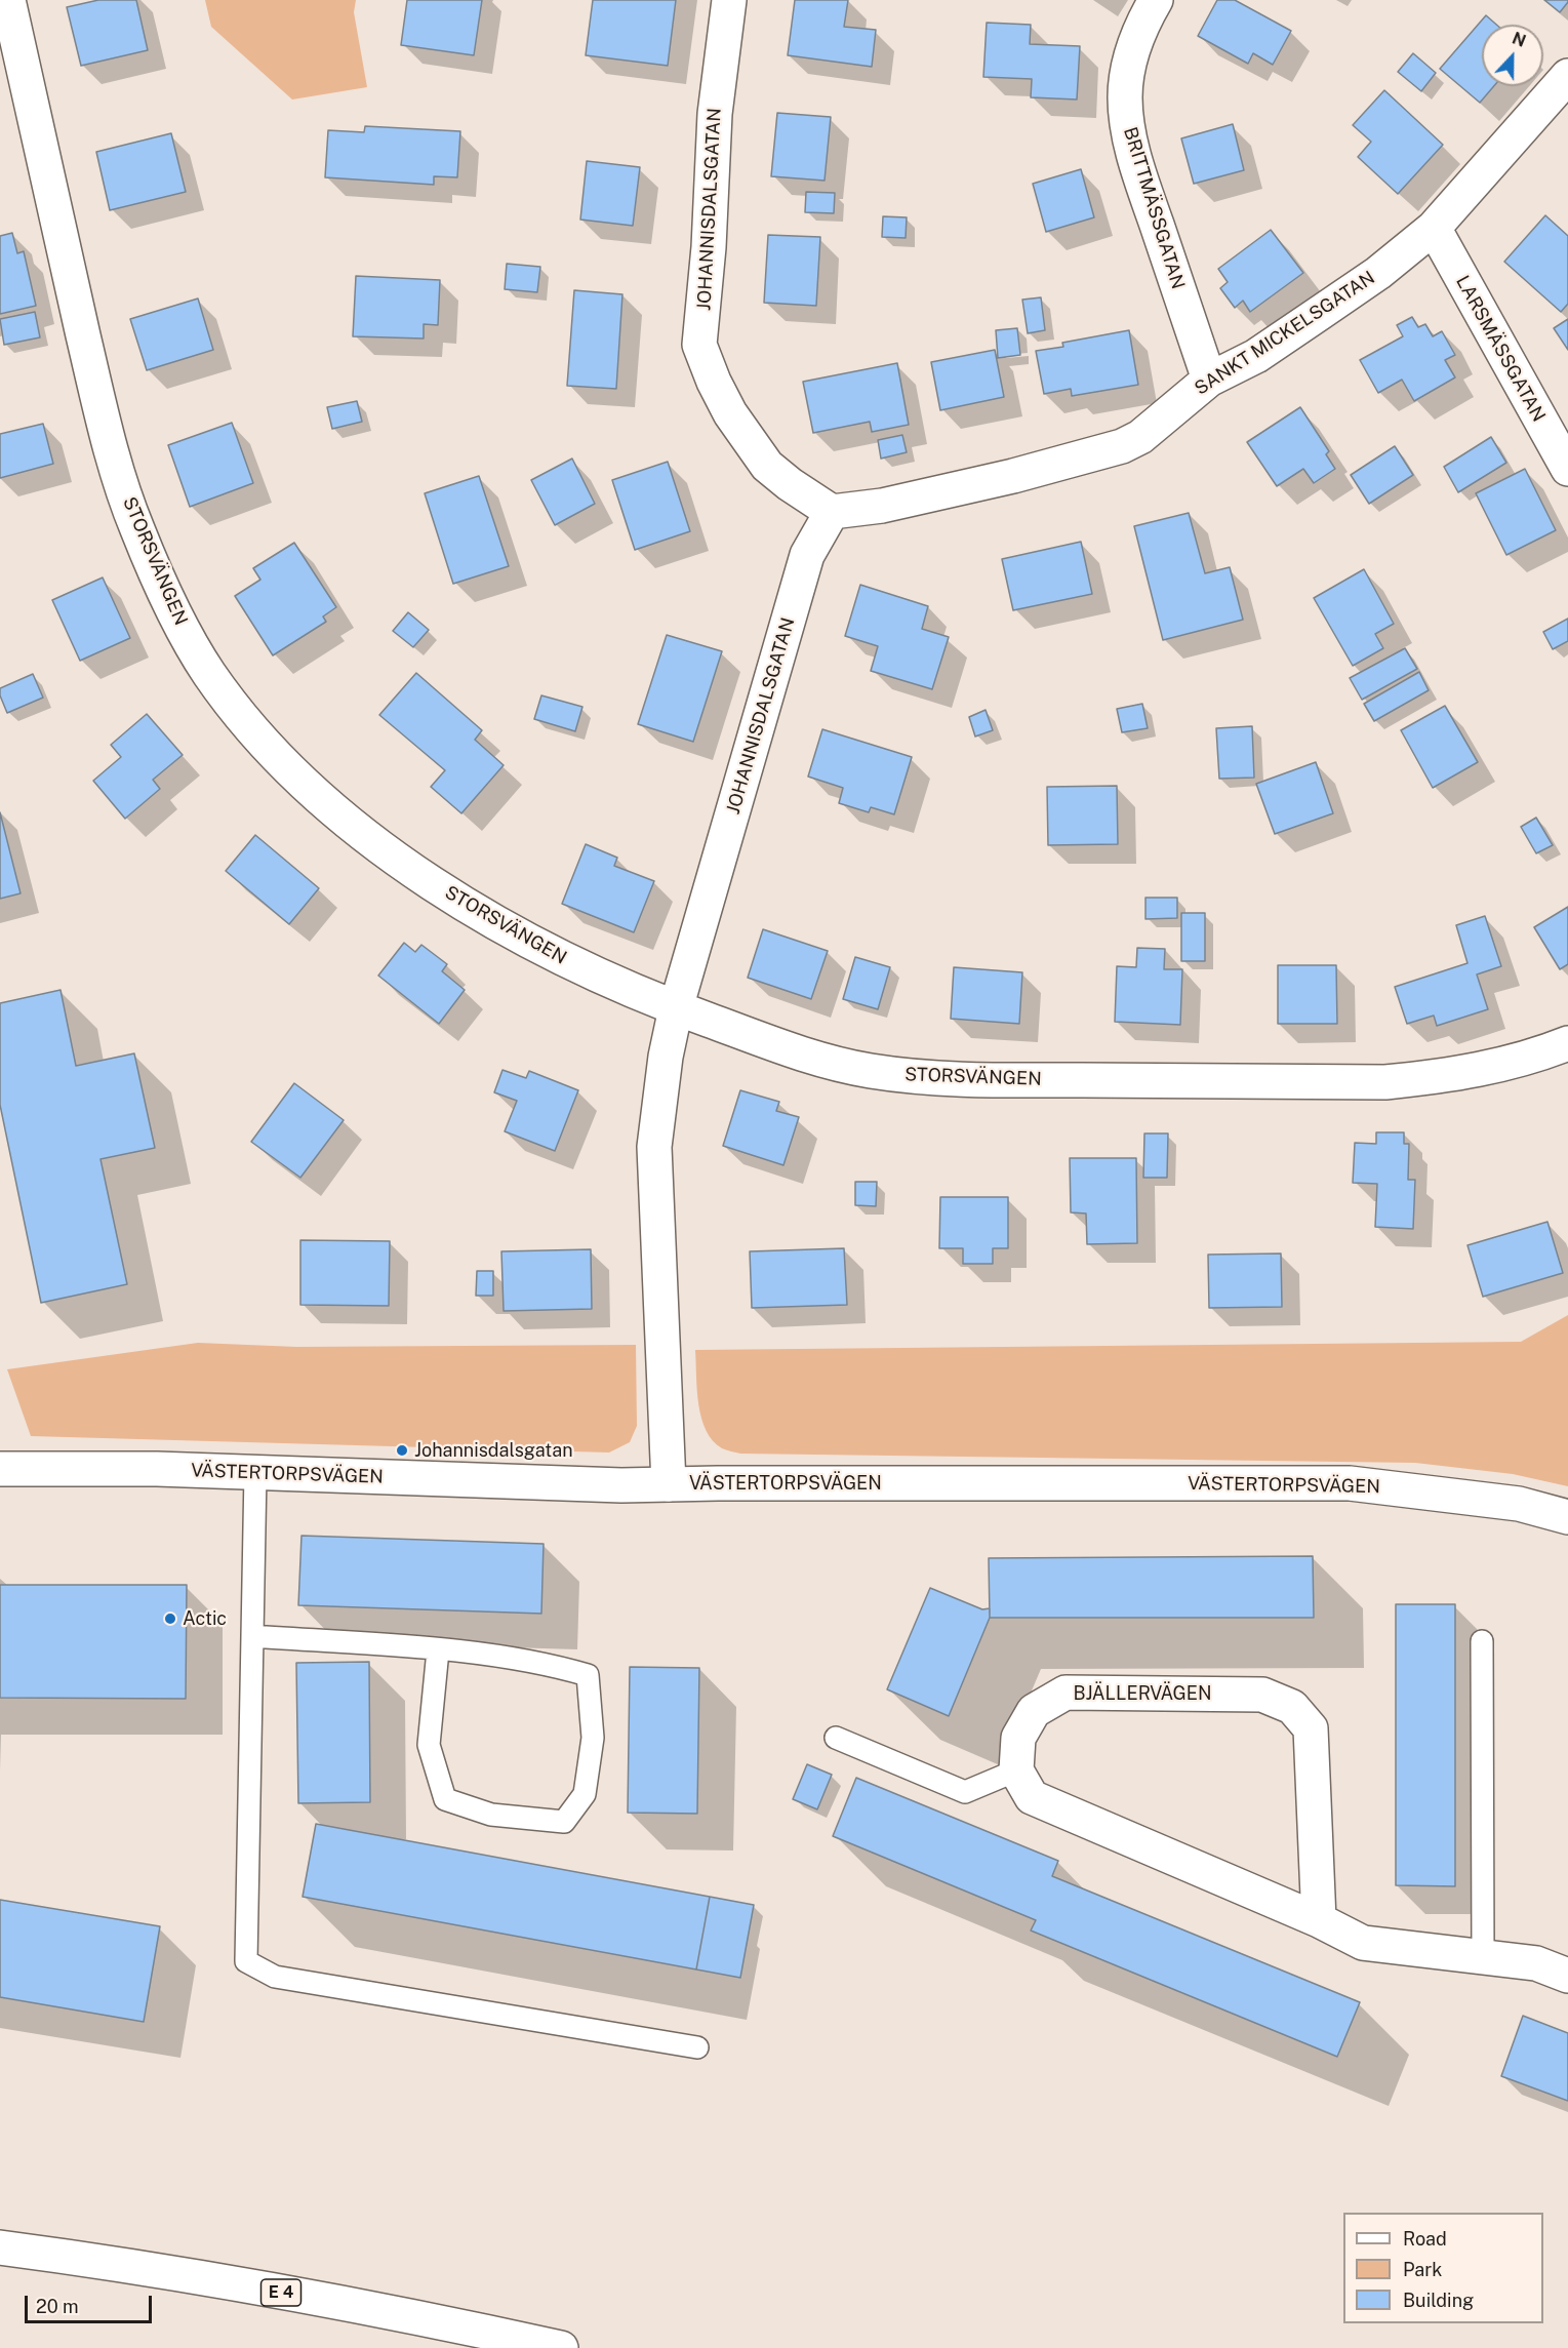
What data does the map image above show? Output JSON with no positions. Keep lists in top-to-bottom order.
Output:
{
  "streets": {
    "main road": [
      "BRITTMÄSSGATAN",
      "JOHANNISDALSGATAN",
      "SANKT MICKELSGATAN",
      "LARSMÄSSGATAN",
      "STORSVÄNGEN",
      "VÄSTERTORPSVÄGEN",
      "BJÄLLERVÄGEN",
      "E 4"
    ]
  },
  "crossings": [
    ["BRITTMÄSSGATAN", "SANKT MICKELSGATAN"],
    ["JOHANNISDALSGATAN", "SANKT MICKELSGATAN"],
    ["JOHANNISDALSGATAN", "STORSVÄNGEN"],
    ["JOHANNISDALSGATAN", "VÄSTERTORPSVÄGEN"],
    ["SANKT MICKELSGATAN", "LARSMÄSSGATAN"]
  ],
  "places": ["Johannisdalsgatan", "Actic"],
  "legend": ["Road", "Park", "Building"],
  "scale_bar": "20 m",
  "north": "top"
}
